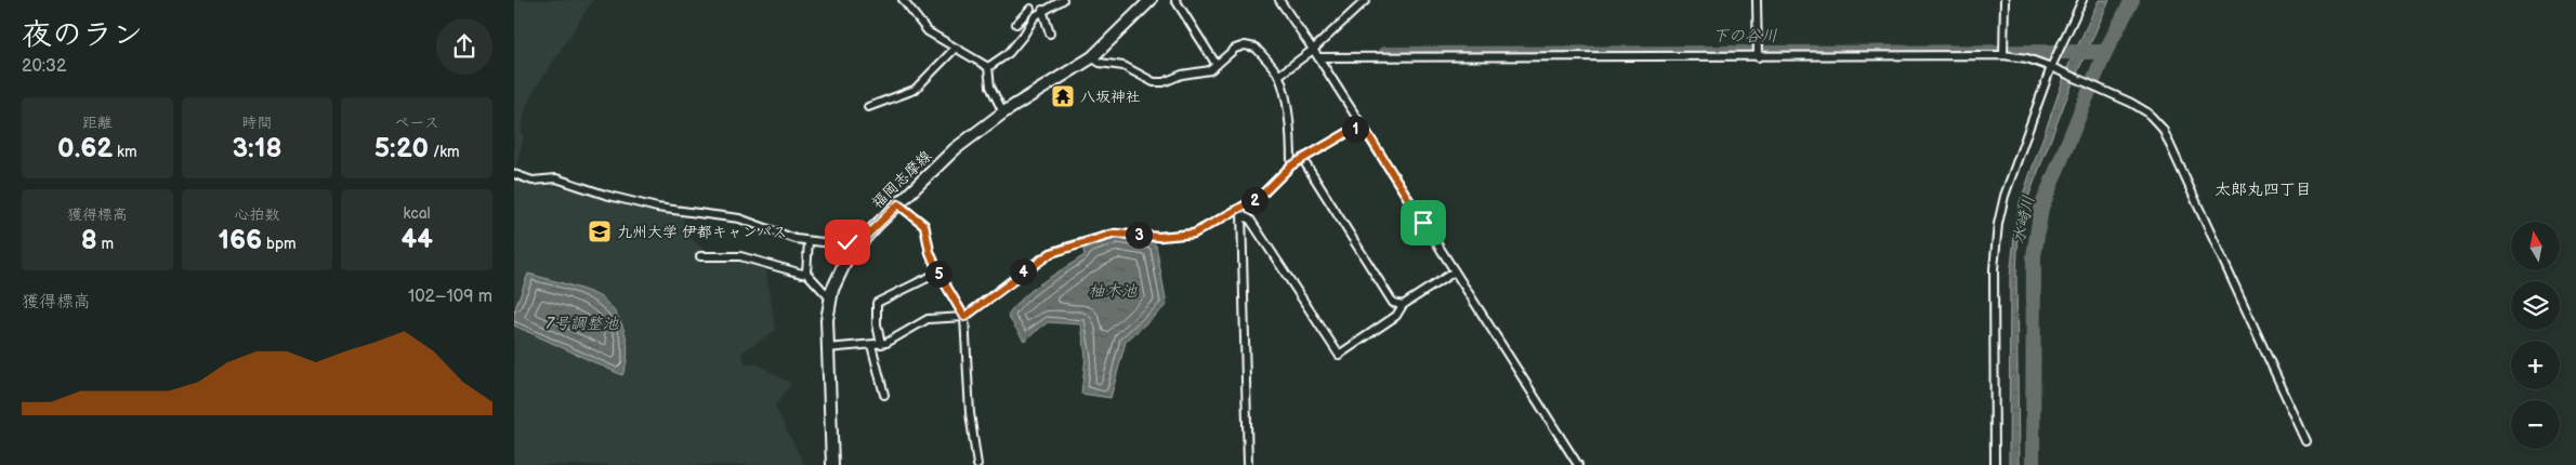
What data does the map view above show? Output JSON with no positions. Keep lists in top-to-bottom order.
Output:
{
  "streets": {
    "main road": ["福岡志摩線"]
  },
  "districts": ["太郎丸四丁目"],
  "water": [
    "下の谷川",
    "水崎川",
    "柚木池",
    "7号調整池"
  ],
  "places": {
    "temple": ["八坂神社"],
    "school or university": ["九州大学 伊都キャンパス"]
  },
  "north": "top",
  "page": {
    "heading": ["夜のラン", "20:32"],
    "stats": [
      ["距離", "0.62 km"],
      ["時間", "3:18"],
      ["ペース", "5:20 /km"],
      ["獲得標高", "8 m"],
      ["心拍数", "166 bpm"],
      ["kcal", "44"]
    ],
    "pins": [
      "1",
      "2",
      "3",
      "4",
      "5"
    ],
    "map_buttons": ["+", "−"],
    "chart": ["獲得標高", "102–109 m"]
  }
}
